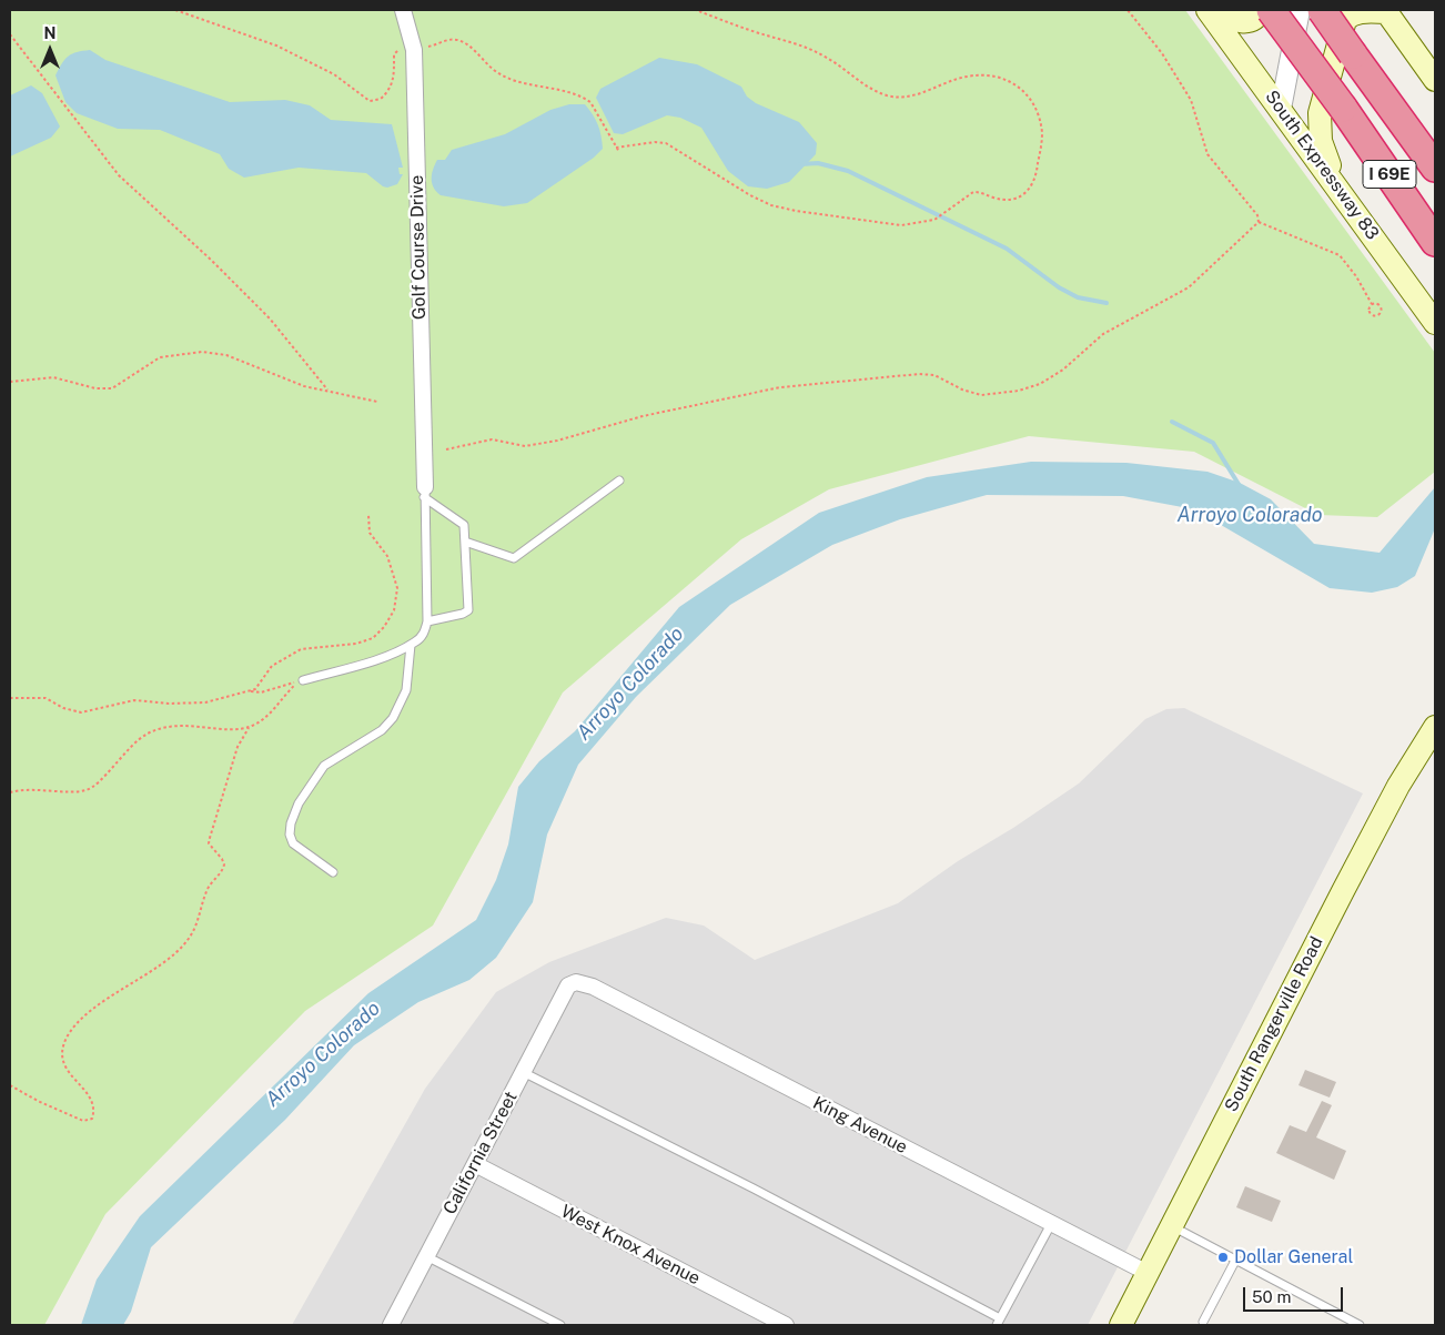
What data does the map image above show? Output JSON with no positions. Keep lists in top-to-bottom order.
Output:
{
  "streets": {
    "highway": ["I 69E"],
    "main road": ["South Expressway 83", "South Rangerville Road"],
    "street": [
      "Golf Course Drive",
      "King Avenue",
      "California Street",
      "West Knox Avenue"
    ]
  },
  "crossings": [
    ["South Rangerville Road", "King Avenue"],
    ["King Avenue", "California Street"],
    ["California Street", "West Knox Avenue"]
  ],
  "water": ["Arroyo Colorado"],
  "places": ["Dollar General"],
  "scale_bar": "50 m",
  "north": "top"
}
